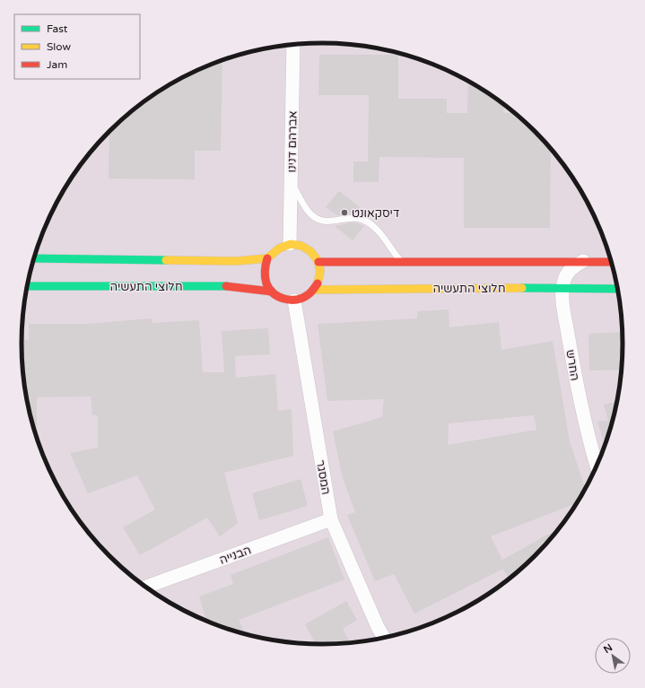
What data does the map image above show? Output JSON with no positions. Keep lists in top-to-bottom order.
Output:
{
  "streets": {
    "street": [
      "אברהם דנינו",
      "חלוצי התעשיה",
      "החרש",
      "המסגר",
      "הבנייה"
    ]
  },
  "crossings": [
    ["אברהם דנינו", "חלוצי התעשיה"],
    ["אברהם דנינו", "המסגר"],
    ["חלוצי התעשיה", "החרש"],
    ["חלוצי התעשיה", "המסגר"],
    ["המסגר", "הבנייה"]
  ],
  "places": ["דיסקאונט"],
  "legend": ["Fast", "Slow", "Jam"],
  "north": "top left"
}
